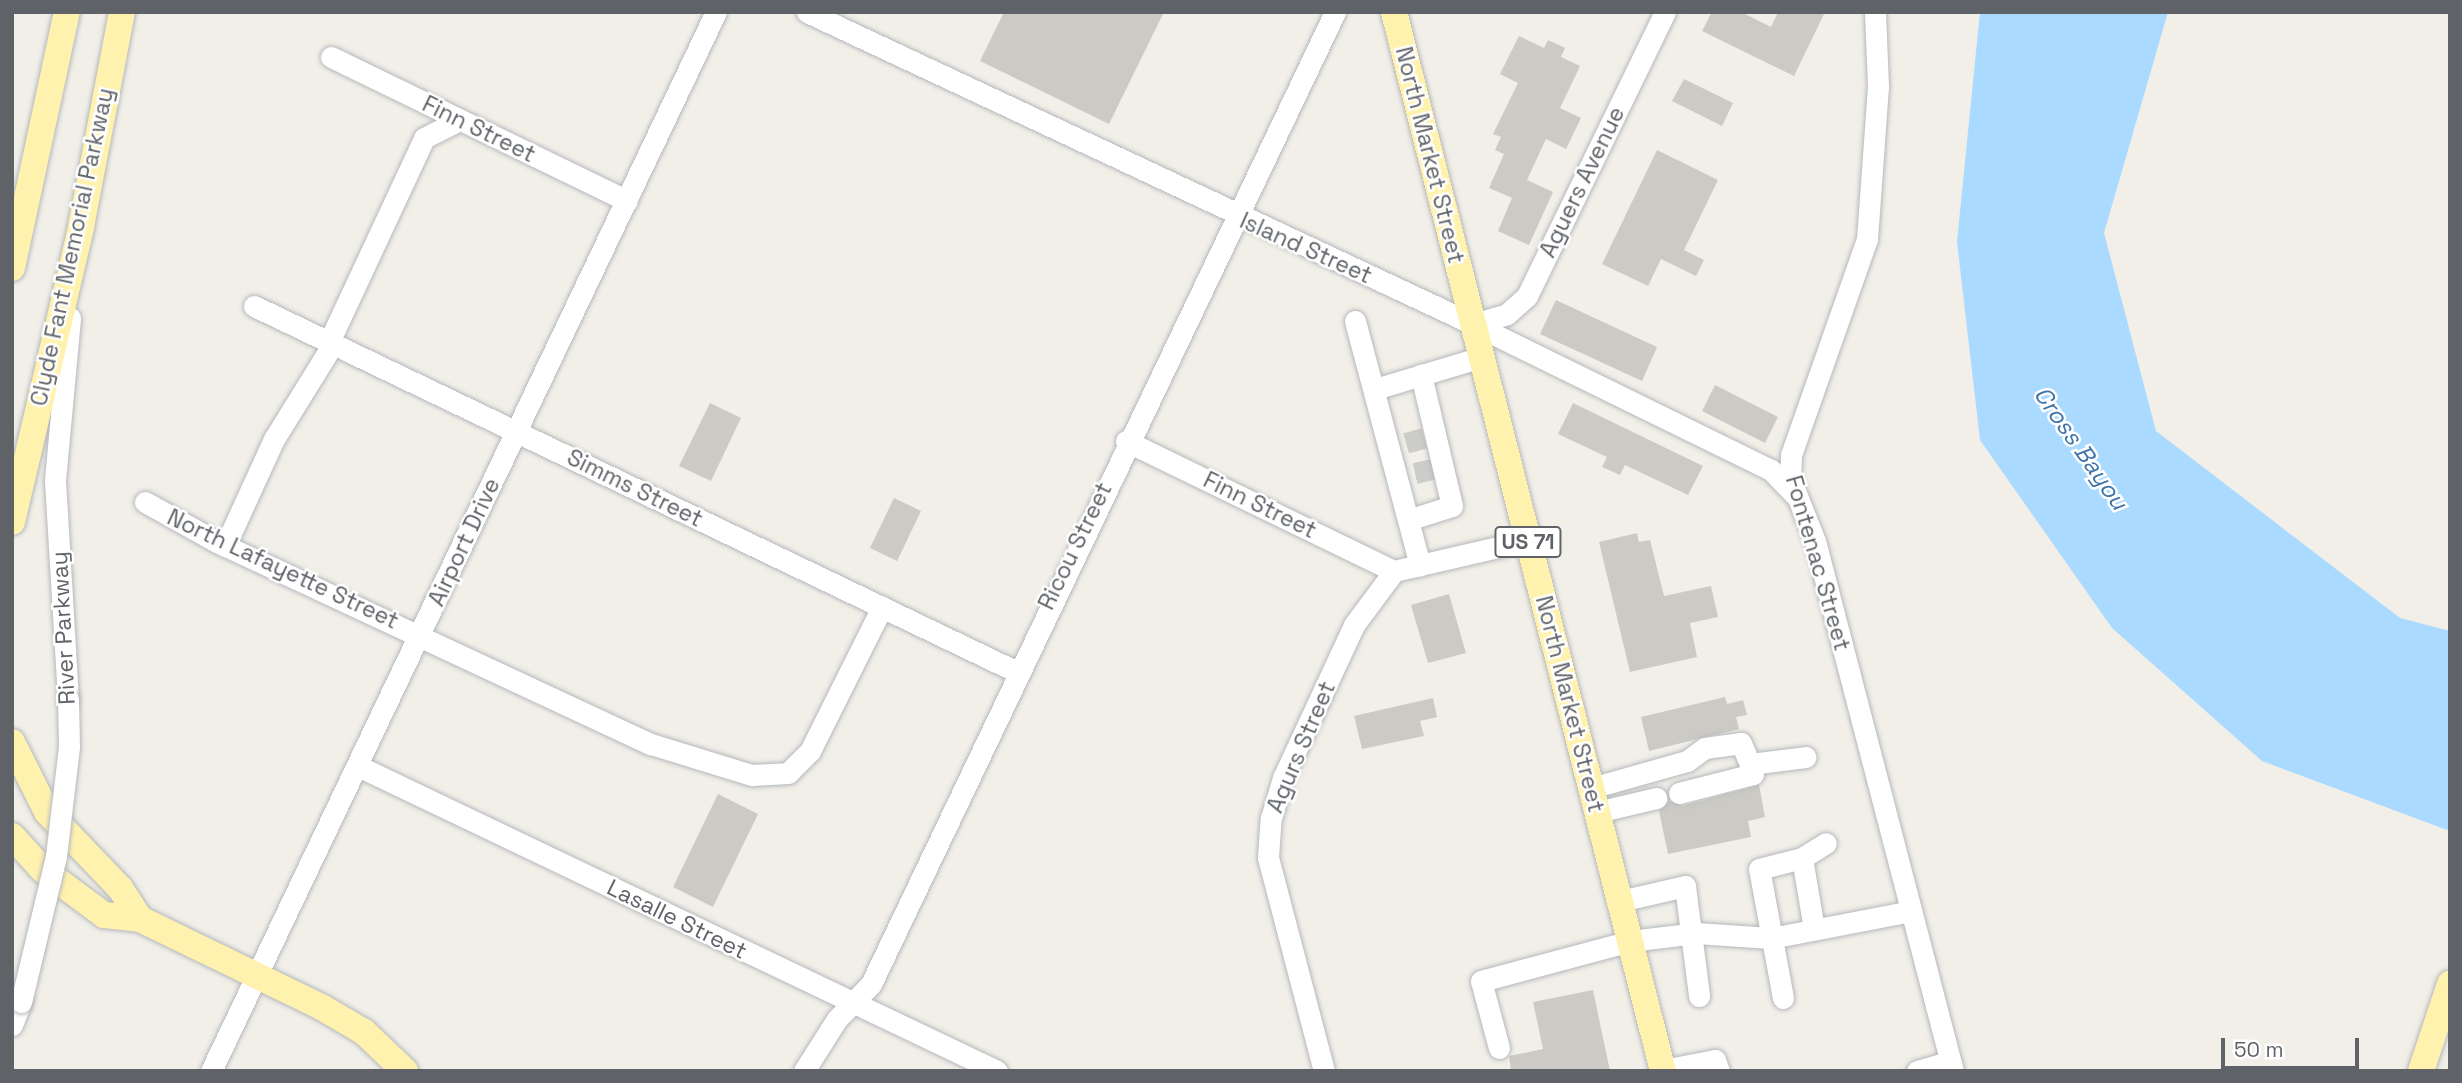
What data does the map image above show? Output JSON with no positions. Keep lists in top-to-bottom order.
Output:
{
  "streets": {
    "main road": ["North Market Street", "Clyde Fant Memorial Parkway", "US 71"],
    "street": [
      "Finn Street",
      "Aguers Avenue",
      "Island Street",
      "Simms Street",
      "Airport Drive",
      "Ricou Street",
      "Fontenac Street",
      "North Lafayette Street",
      "River Parkway",
      "Agurs Street",
      "Lasalle Street"
    ]
  },
  "crossings": [
    ["Finn Street", "Airport Drive"],
    ["Finn Street", "Ricou Street"],
    ["Finn Street", "Agurs Street"],
    ["North Market Street", "Aguers Avenue"],
    ["North Market Street", "Island Street"],
    ["Aguers Avenue", "Island Street"],
    ["Clyde Fant Memorial Parkway", "River Parkway"],
    ["Island Street", "Ricou Street"],
    ["Island Street", "Fontenac Street"],
    ["Simms Street", "Airport Drive"],
    ["Simms Street", "Ricou Street"],
    ["Simms Street", "North Lafayette Street"],
    ["Airport Drive", "North Lafayette Street"],
    ["Airport Drive", "Lasalle Street"],
    ["Ricou Street", "Lasalle Street"]
  ],
  "water": ["Cross Bayou"],
  "scale_bar": "50 m"
}
